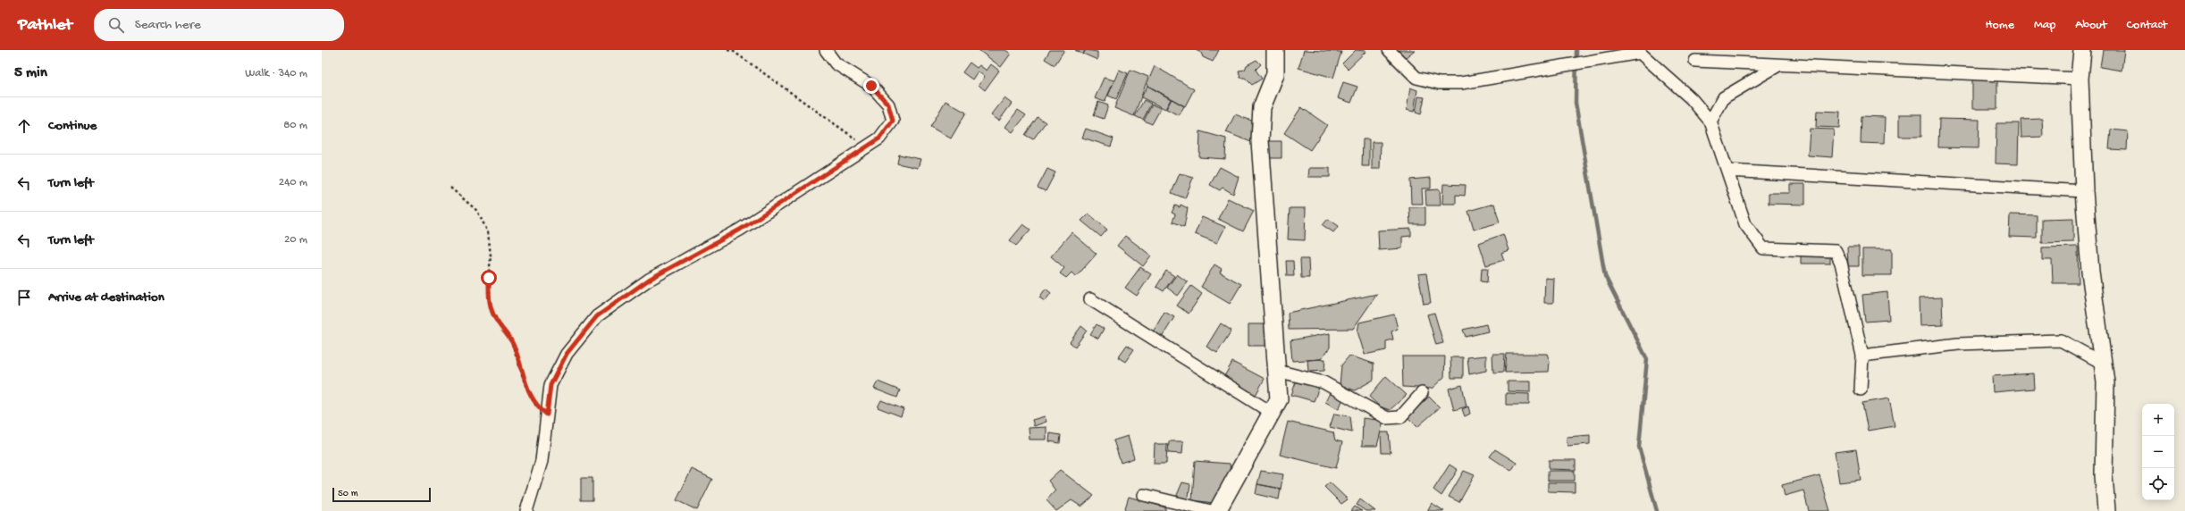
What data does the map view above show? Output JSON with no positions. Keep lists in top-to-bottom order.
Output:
{
  "scale_bar": "50 m",
  "page": {
    "header": "Pathlet",
    "search": "Search here",
    "nav": [
      "Home",
      "Map",
      "About",
      "Contact"
    ],
    "heading": ["5 min", "Walk · 340 m"],
    "list": [
      ["Continue", "80 m"],
      ["Turn left", "240 m"],
      ["Turn left", "20 m"],
      "Arrive at destination"
    ],
    "map_buttons": ["+", "−"],
    "scale": "50 m"
  }
}
